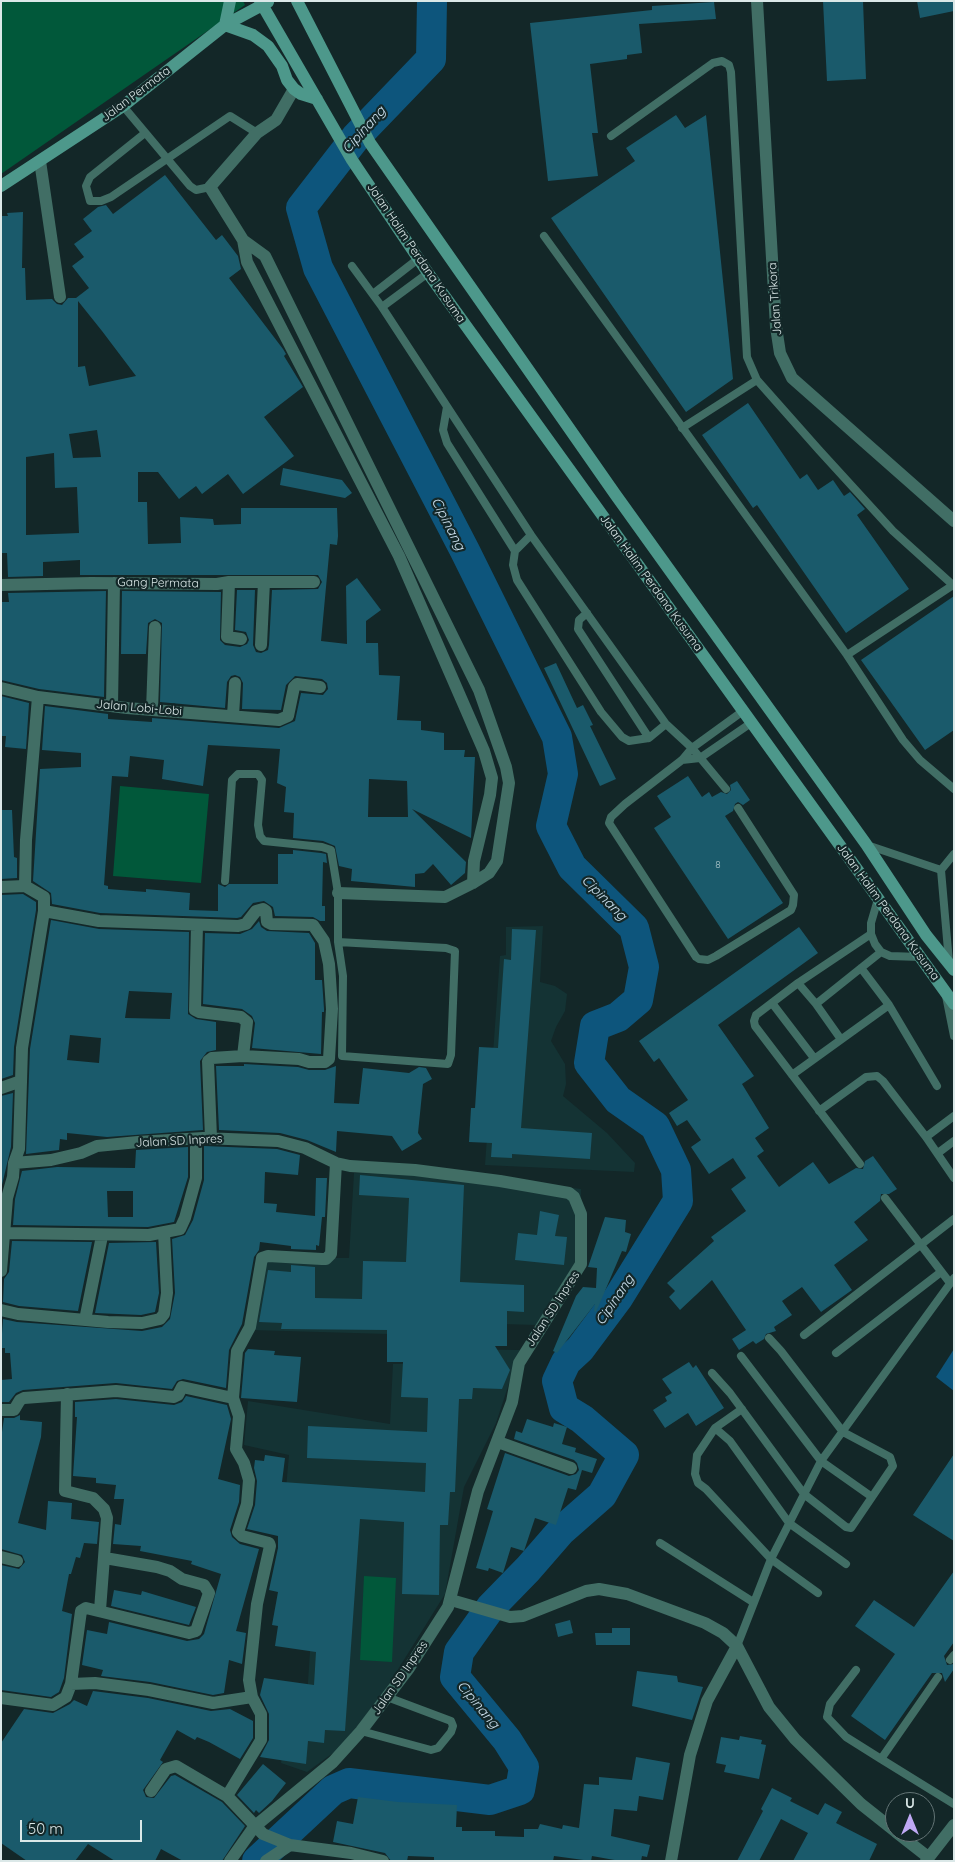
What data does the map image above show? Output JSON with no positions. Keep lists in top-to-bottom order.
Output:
{
  "streets": {
    "street": [
      "Jalan Permata",
      "Jalan Halim Perdana Kusuma",
      "Jalan Trikora",
      "Gang Permata",
      "Jalan Lobi-Lobi",
      "Jalan SD Inpres"
    ]
  },
  "crossings": [
    ["Jalan Permata", "Jalan Halim Perdana Kusuma"]
  ],
  "water": ["Cipinang"],
  "house_numbers": ["8"],
  "scale_bar": "50 m",
  "north": "top"
}
